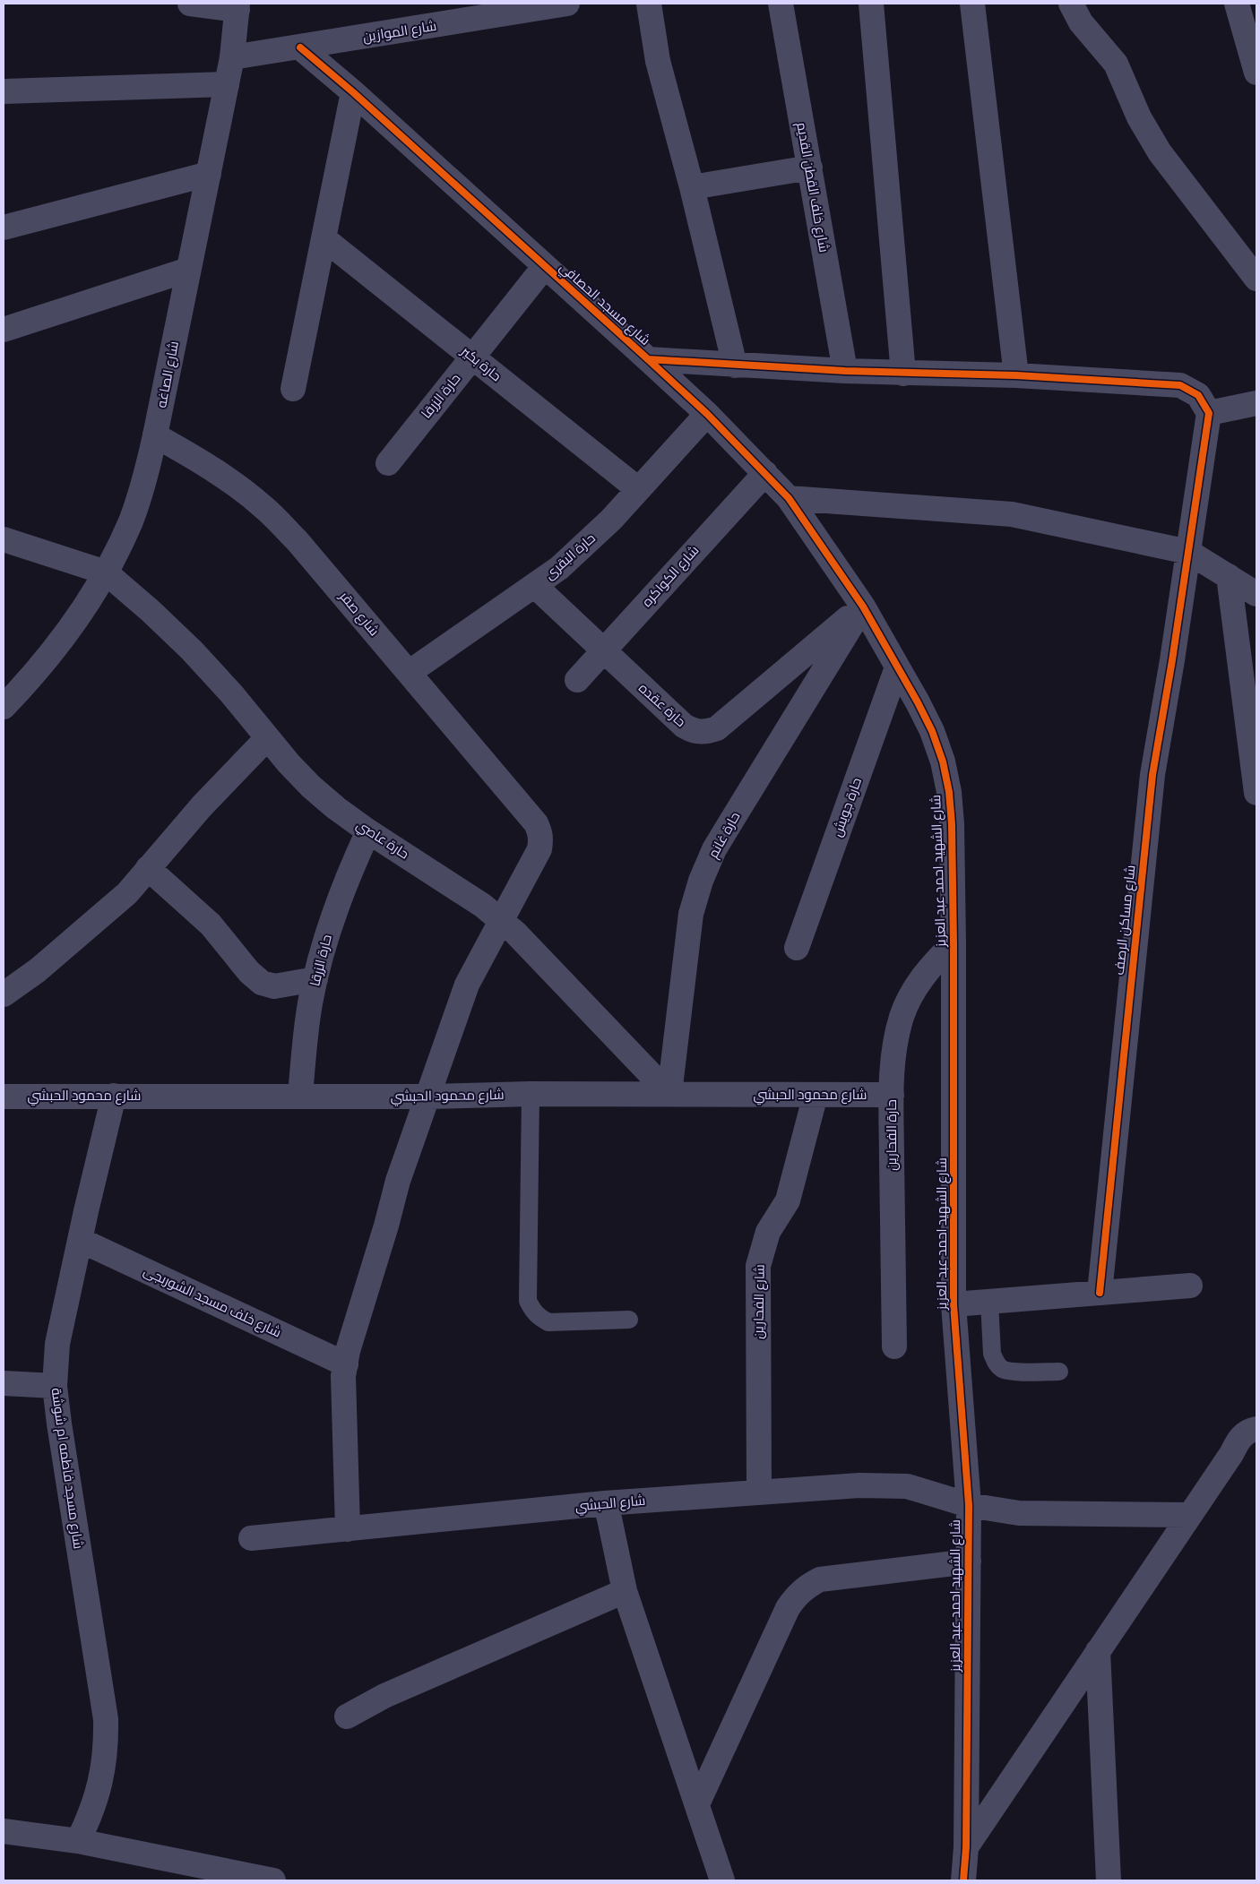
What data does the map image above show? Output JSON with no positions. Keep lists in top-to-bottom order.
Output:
{
  "streets": {
    "street": [
      "شارع الموازين",
      "شارع خلف القطن القديم",
      "شارع مسجد الحصافي",
      "حارة بكير",
      "شارع الصاغه",
      "حارة الزرقا",
      "حارة البقرى",
      "شارع الكواكره",
      "شارع صقر",
      "حارة عقده",
      "حارة جويش",
      "حارة غانم",
      "حارة عاصي",
      "شارع الشهيد احمد عبد العزيز",
      "شارع مساكن الرصف",
      "شارع محمود الحبشي",
      "حارة الفحارين",
      "شارع خلف مسجد الشوربجى",
      "شارع الفحارين",
      "شارع مسجد فاطمه ام شوشة",
      "شارع الحبشي"
    ]
  },
  "crossings": [
    ["شارع الموازين", "شارع مسجد الحصافي"],
    ["شارع الموازين", "شارع الصاغه"],
    ["شارع مسجد الحصافي", "حارة الزرقا"],
    ["شارع مسجد الحصافي", "حارة البقرى"],
    ["شارع مسجد الحصافي", "شارع الكواكره"],
    ["شارع مسجد الحصافي", "حارة عقده"],
    ["شارع مسجد الحصافي", "حارة غانم"],
    ["شارع مسجد الحصافي", "شارع الشهيد احمد عبد العزيز"],
    ["حارة بكير", "حارة الزرقا"],
    ["حارة بكير", "حارة البقرى"],
    ["شارع الصاغه", "شارع صقر"],
    ["شارع الصاغه", "حارة عاصي"],
    ["حارة الزرقا", "حارة عاصي"],
    ["حارة الزرقا", "شارع محمود الحبشي"],
    ["حارة البقرى", "شارع صقر"],
    ["حارة البقرى", "حارة عقده"],
    ["شارع الكواكره", "حارة عقده"],
    ["شارع صقر", "حارة عاصي"],
    ["حارة عقده", "حارة غانم"],
    ["حارة عقده", "شارع الشهيد احمد عبد العزيز"],
    ["حارة جويش", "شارع الشهيد احمد عبد العزيز"],
    ["حارة غانم", "حارة عاصي"],
    ["حارة غانم", "شارع الشهيد احمد عبد العزيز"],
    ["حارة غانم", "شارع محمود الحبشي"],
    ["حارة عاصي", "شارع محمود الحبشي"],
    ["شارع الشهيد احمد عبد العزيز", "حارة الفحارين"],
    ["شارع الشهيد احمد عبد العزيز", "شارع الحبشي"],
    ["شارع محمود الحبشي", "حارة الفحارين"],
    ["شارع محمود الحبشي", "شارع الفحارين"],
    ["شارع محمود الحبشي", "شارع مسجد فاطمه ام شوشة"],
    ["شارع خلف مسجد الشوربجى", "شارع مسجد فاطمه ام شوشة"],
    ["شارع الفحارين", "شارع الحبشي"]
  ]
}
